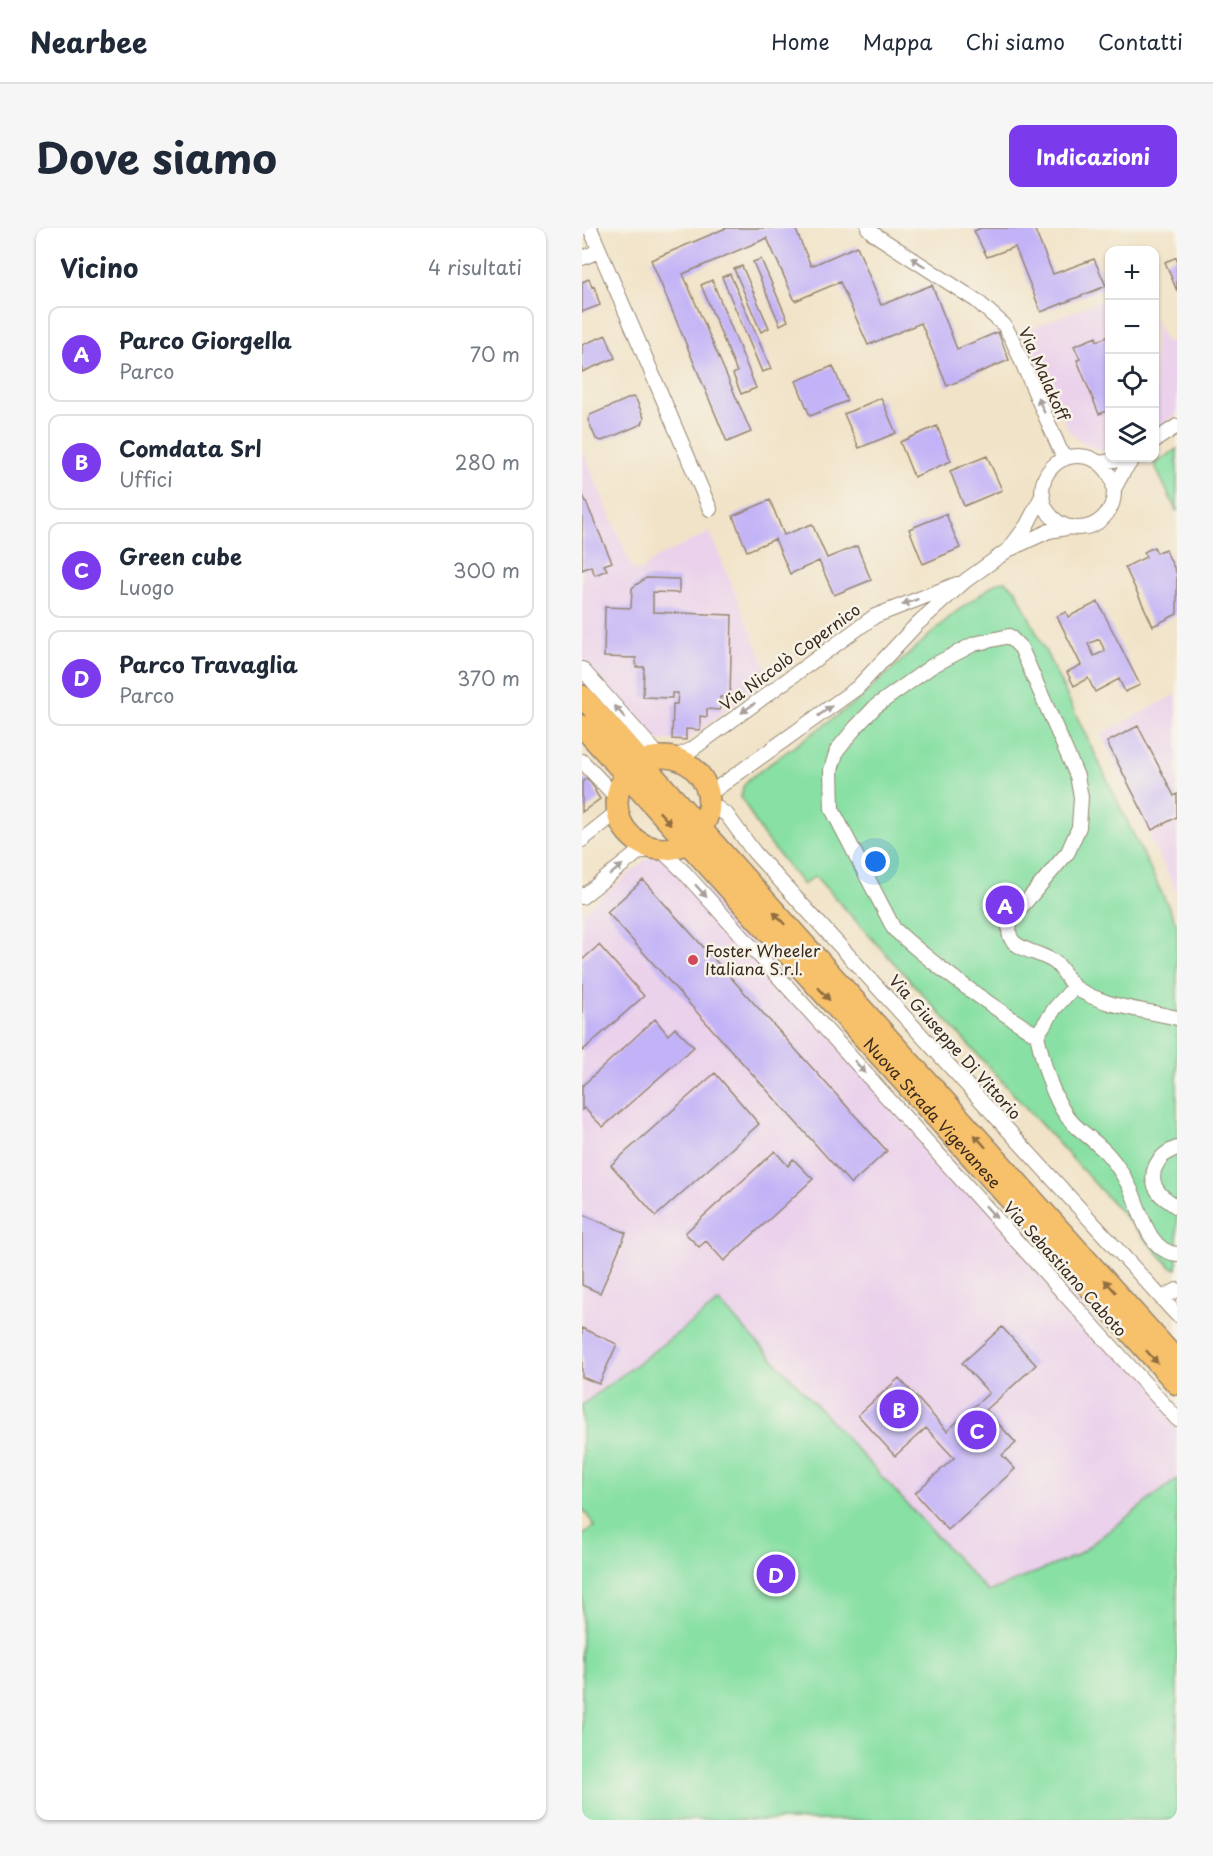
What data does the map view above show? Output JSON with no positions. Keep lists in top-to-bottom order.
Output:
{
  "streets": {
    "main road": ["Nuova Strada Vigevanese"],
    "street": [
      "Via Malakoff",
      "Via Niccolò Copernico",
      "Via Giuseppe Di Vittorio",
      "Via Sebastiano Caboto"
    ]
  },
  "crossings": [
    ["Via Malakoff", "Via Niccolò Copernico"],
    ["Via Niccolò Copernico", "Via Giuseppe Di Vittorio"],
    ["Via Niccolò Copernico", "Nuova Strada Vigevanese"],
    ["Via Giuseppe Di Vittorio", "Nuova Strada Vigevanese"]
  ],
  "one_way": ["Via Malakoff", "Via Sebastiano Caboto"],
  "places": ["Foster Wheeler Italiana S.r.l."],
  "page": {
    "header": "Nearbee",
    "nav": [
      "Home",
      "Mappa",
      "Chi siamo",
      "Contatti"
    ],
    "title": "Dove siamo",
    "buttons": "Indicazioni",
    "heading": ["Vicino", "4 risultati"],
    "map_buttons": ["+", "−"],
    "list": [
      {
        "mark": "A",
        "name": "Parco Giorgella",
        "note": "Parco",
        "value": "70 m"
      },
      {
        "mark": "B",
        "name": "Comdata Srl",
        "note": "Uffici",
        "value": "280 m"
      },
      {
        "mark": "C",
        "name": "Green cube",
        "note": "Luogo",
        "value": "300 m"
      },
      {
        "mark": "D",
        "name": "Parco Travaglia",
        "note": "Parco",
        "value": "370 m"
      }
    ],
    "pins": [
      "A",
      "B",
      "C",
      "D"
    ]
  }
}
